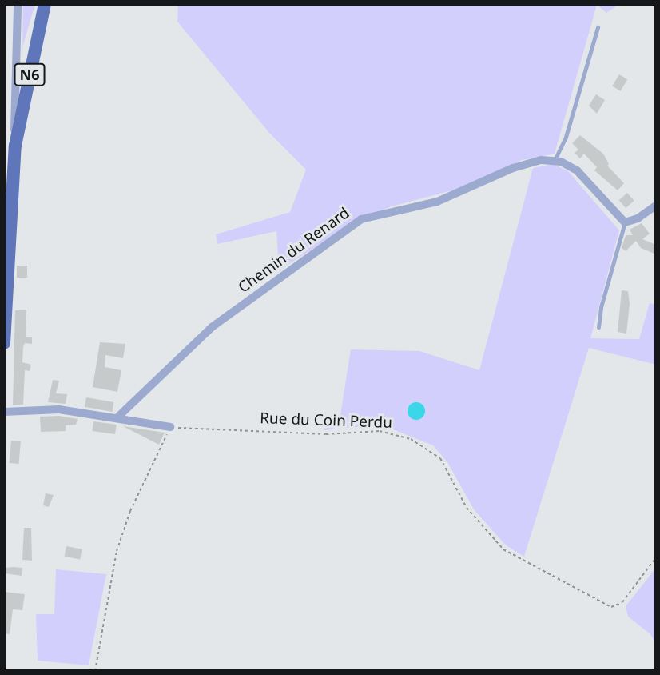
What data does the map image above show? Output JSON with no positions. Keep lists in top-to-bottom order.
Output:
{
  "streets": {
    "main road": ["N6"],
    "street": ["Chemin du Renard"],
    "path": ["Rue du Coin Perdu"]
  }
}
